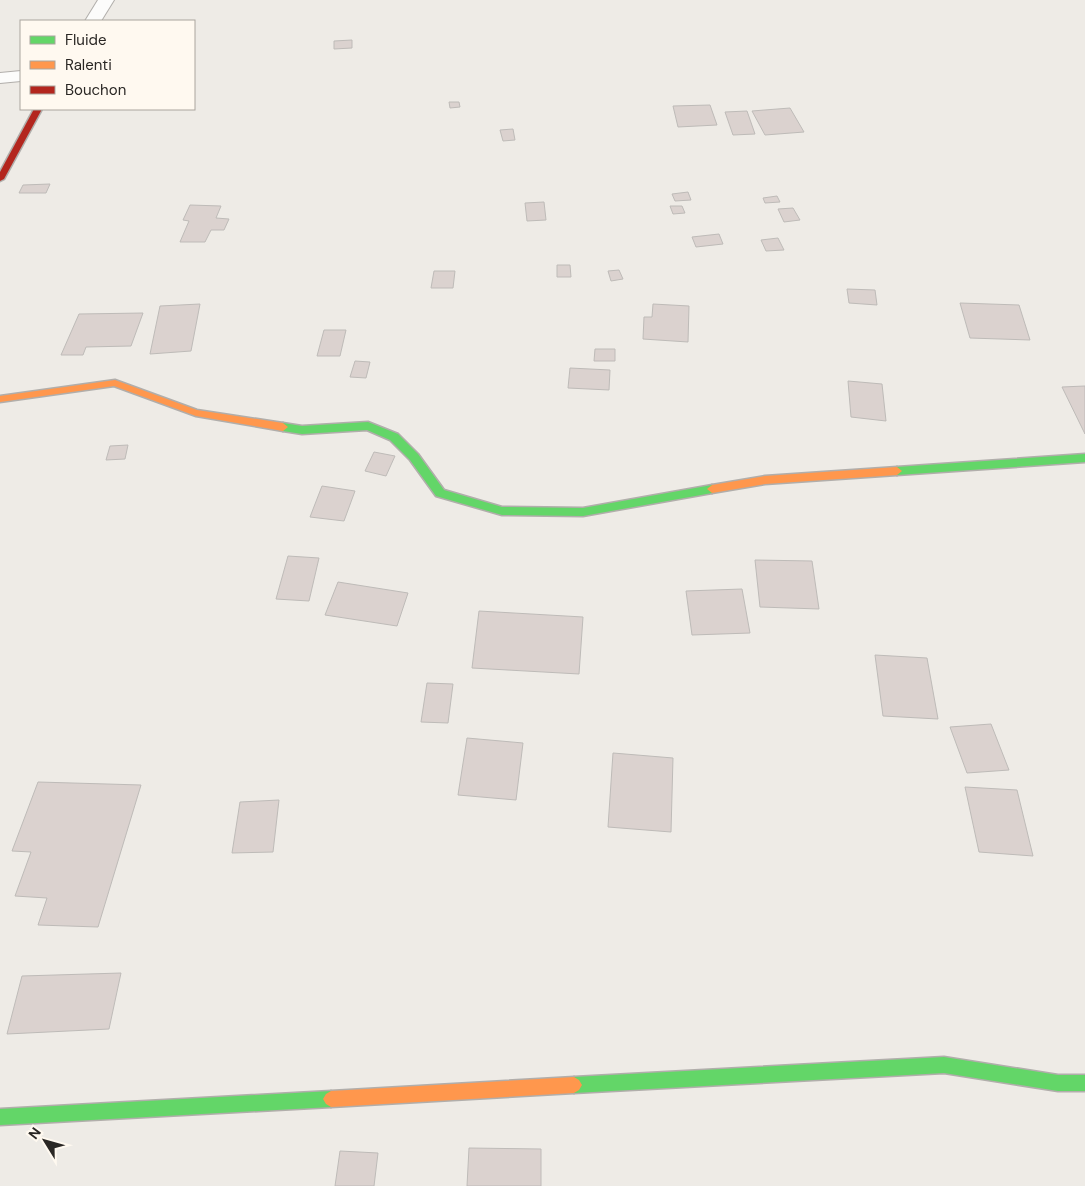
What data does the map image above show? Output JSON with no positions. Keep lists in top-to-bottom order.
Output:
{
  "legend": ["Fluide", "Ralenti", "Bouchon"],
  "north": "top left"
}
